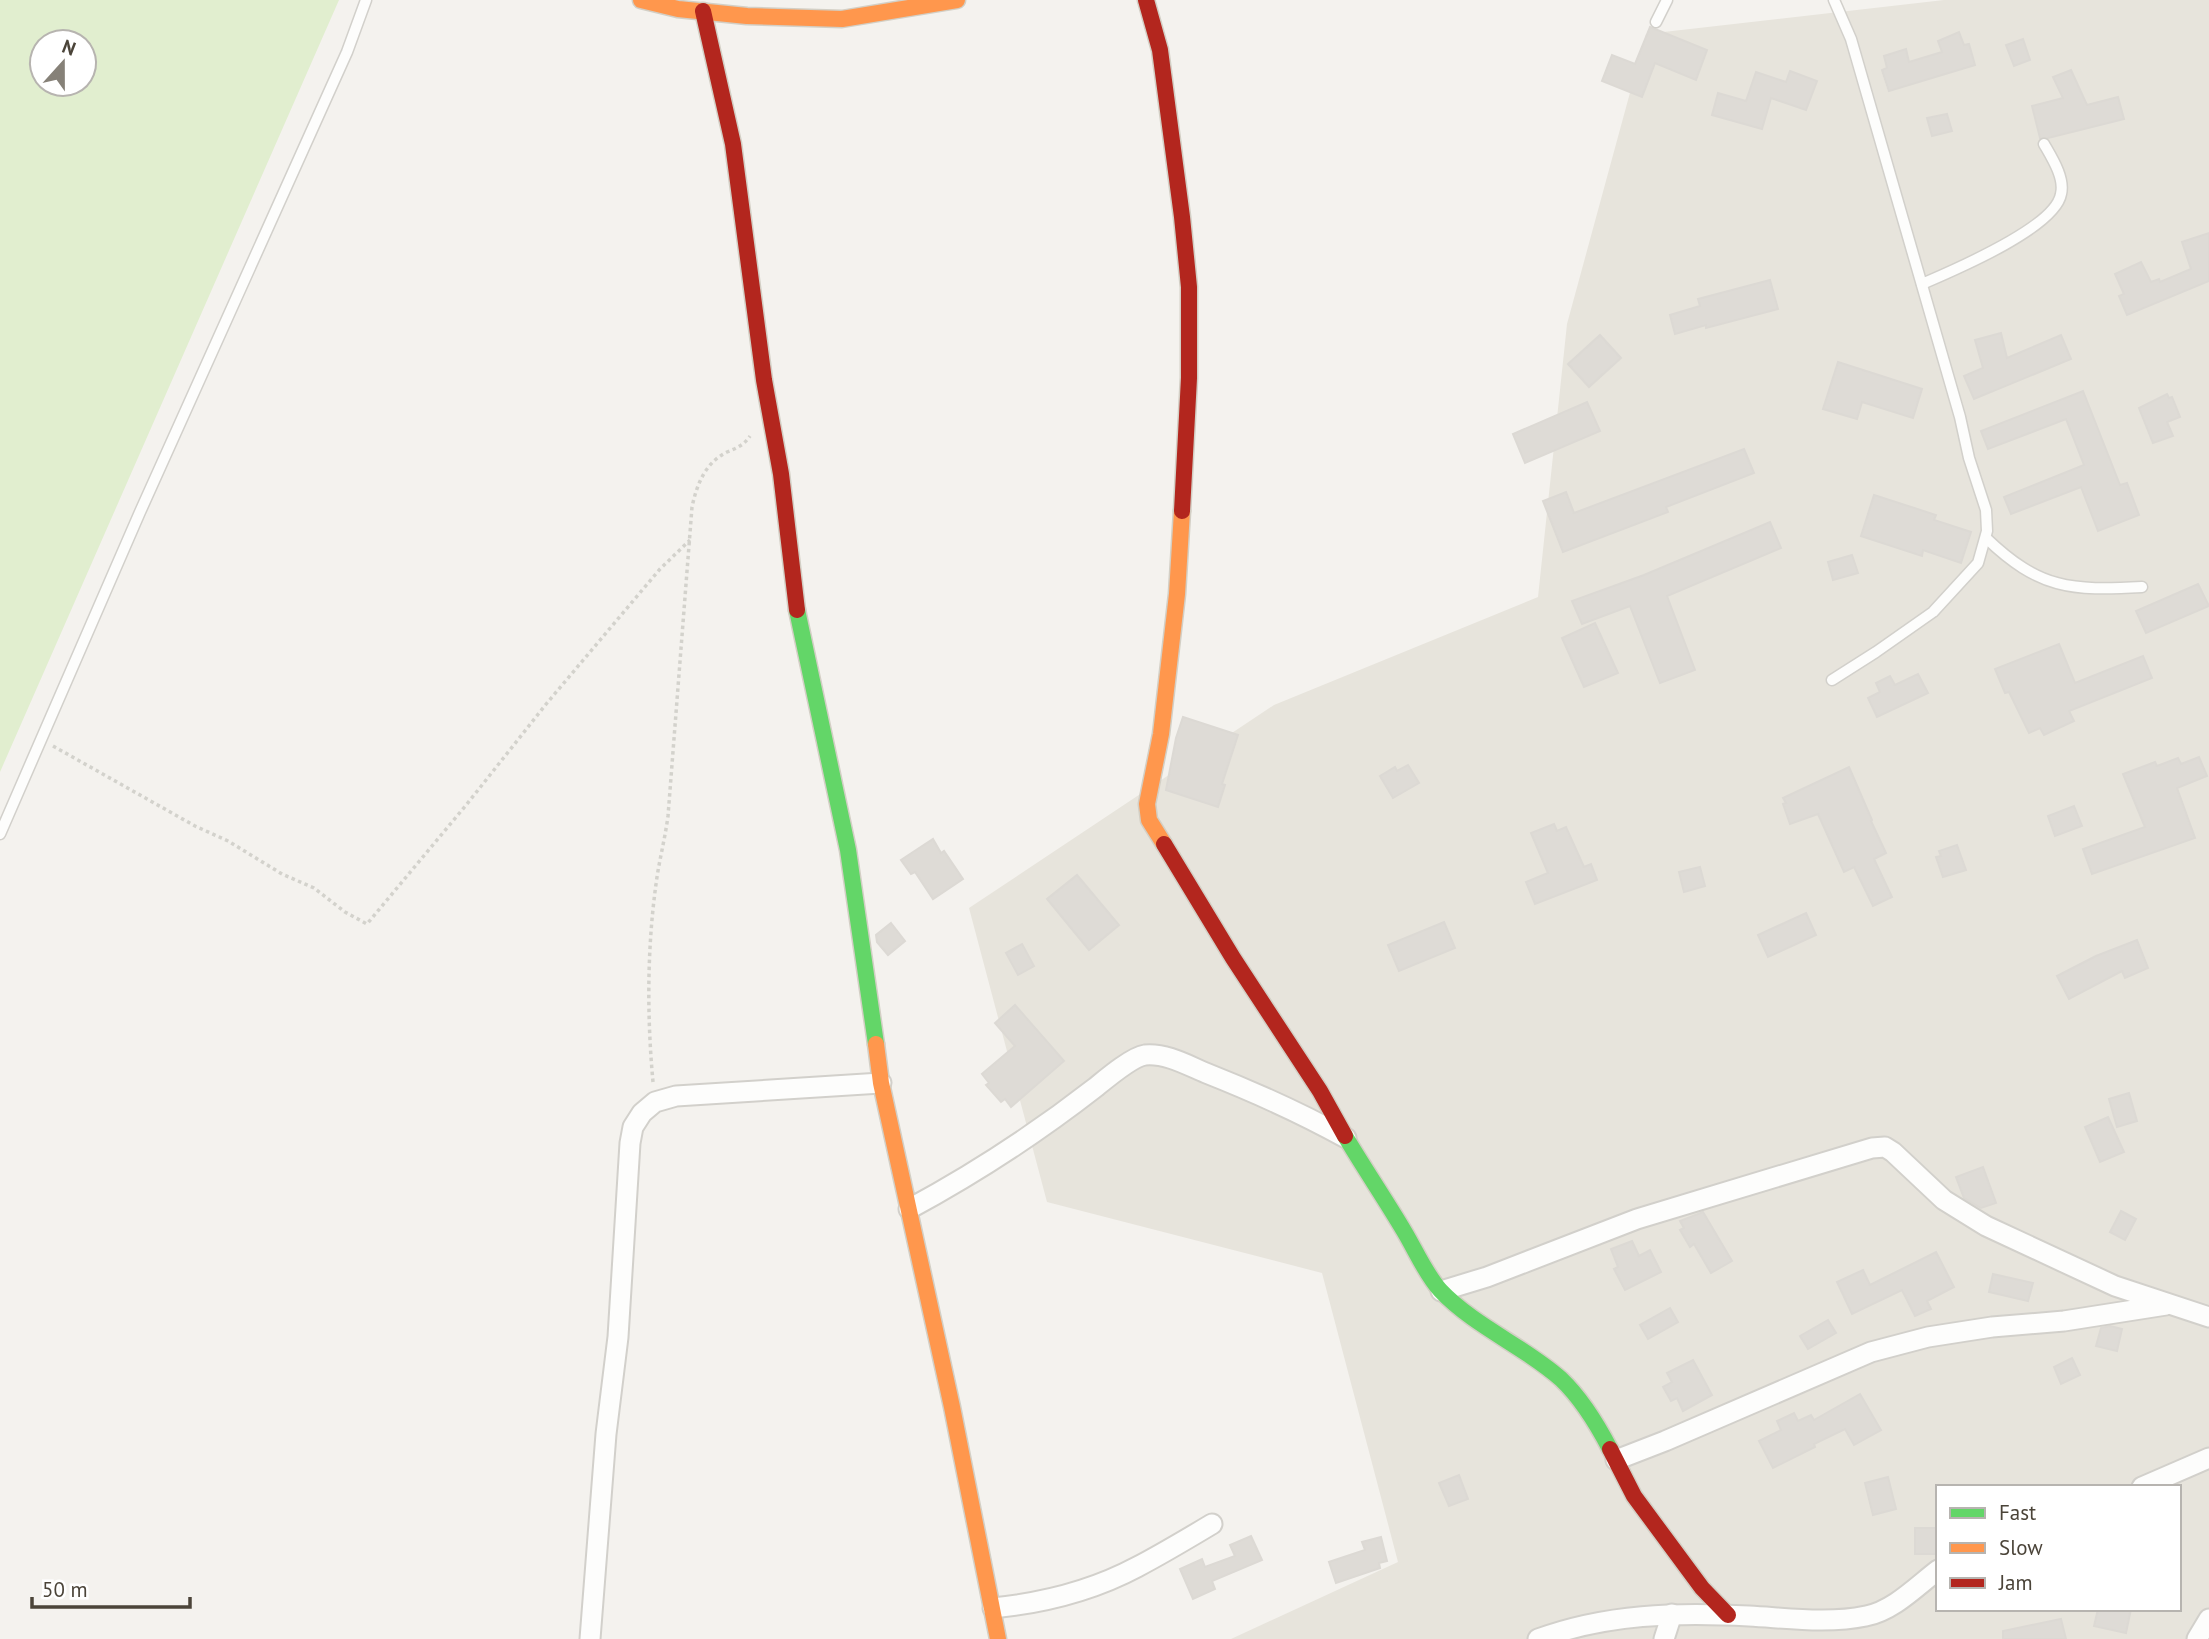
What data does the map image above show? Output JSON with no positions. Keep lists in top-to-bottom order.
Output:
{
  "legend": ["Fast", "Slow", "Jam"],
  "scale_bar": "50 m",
  "north": "top"
}
